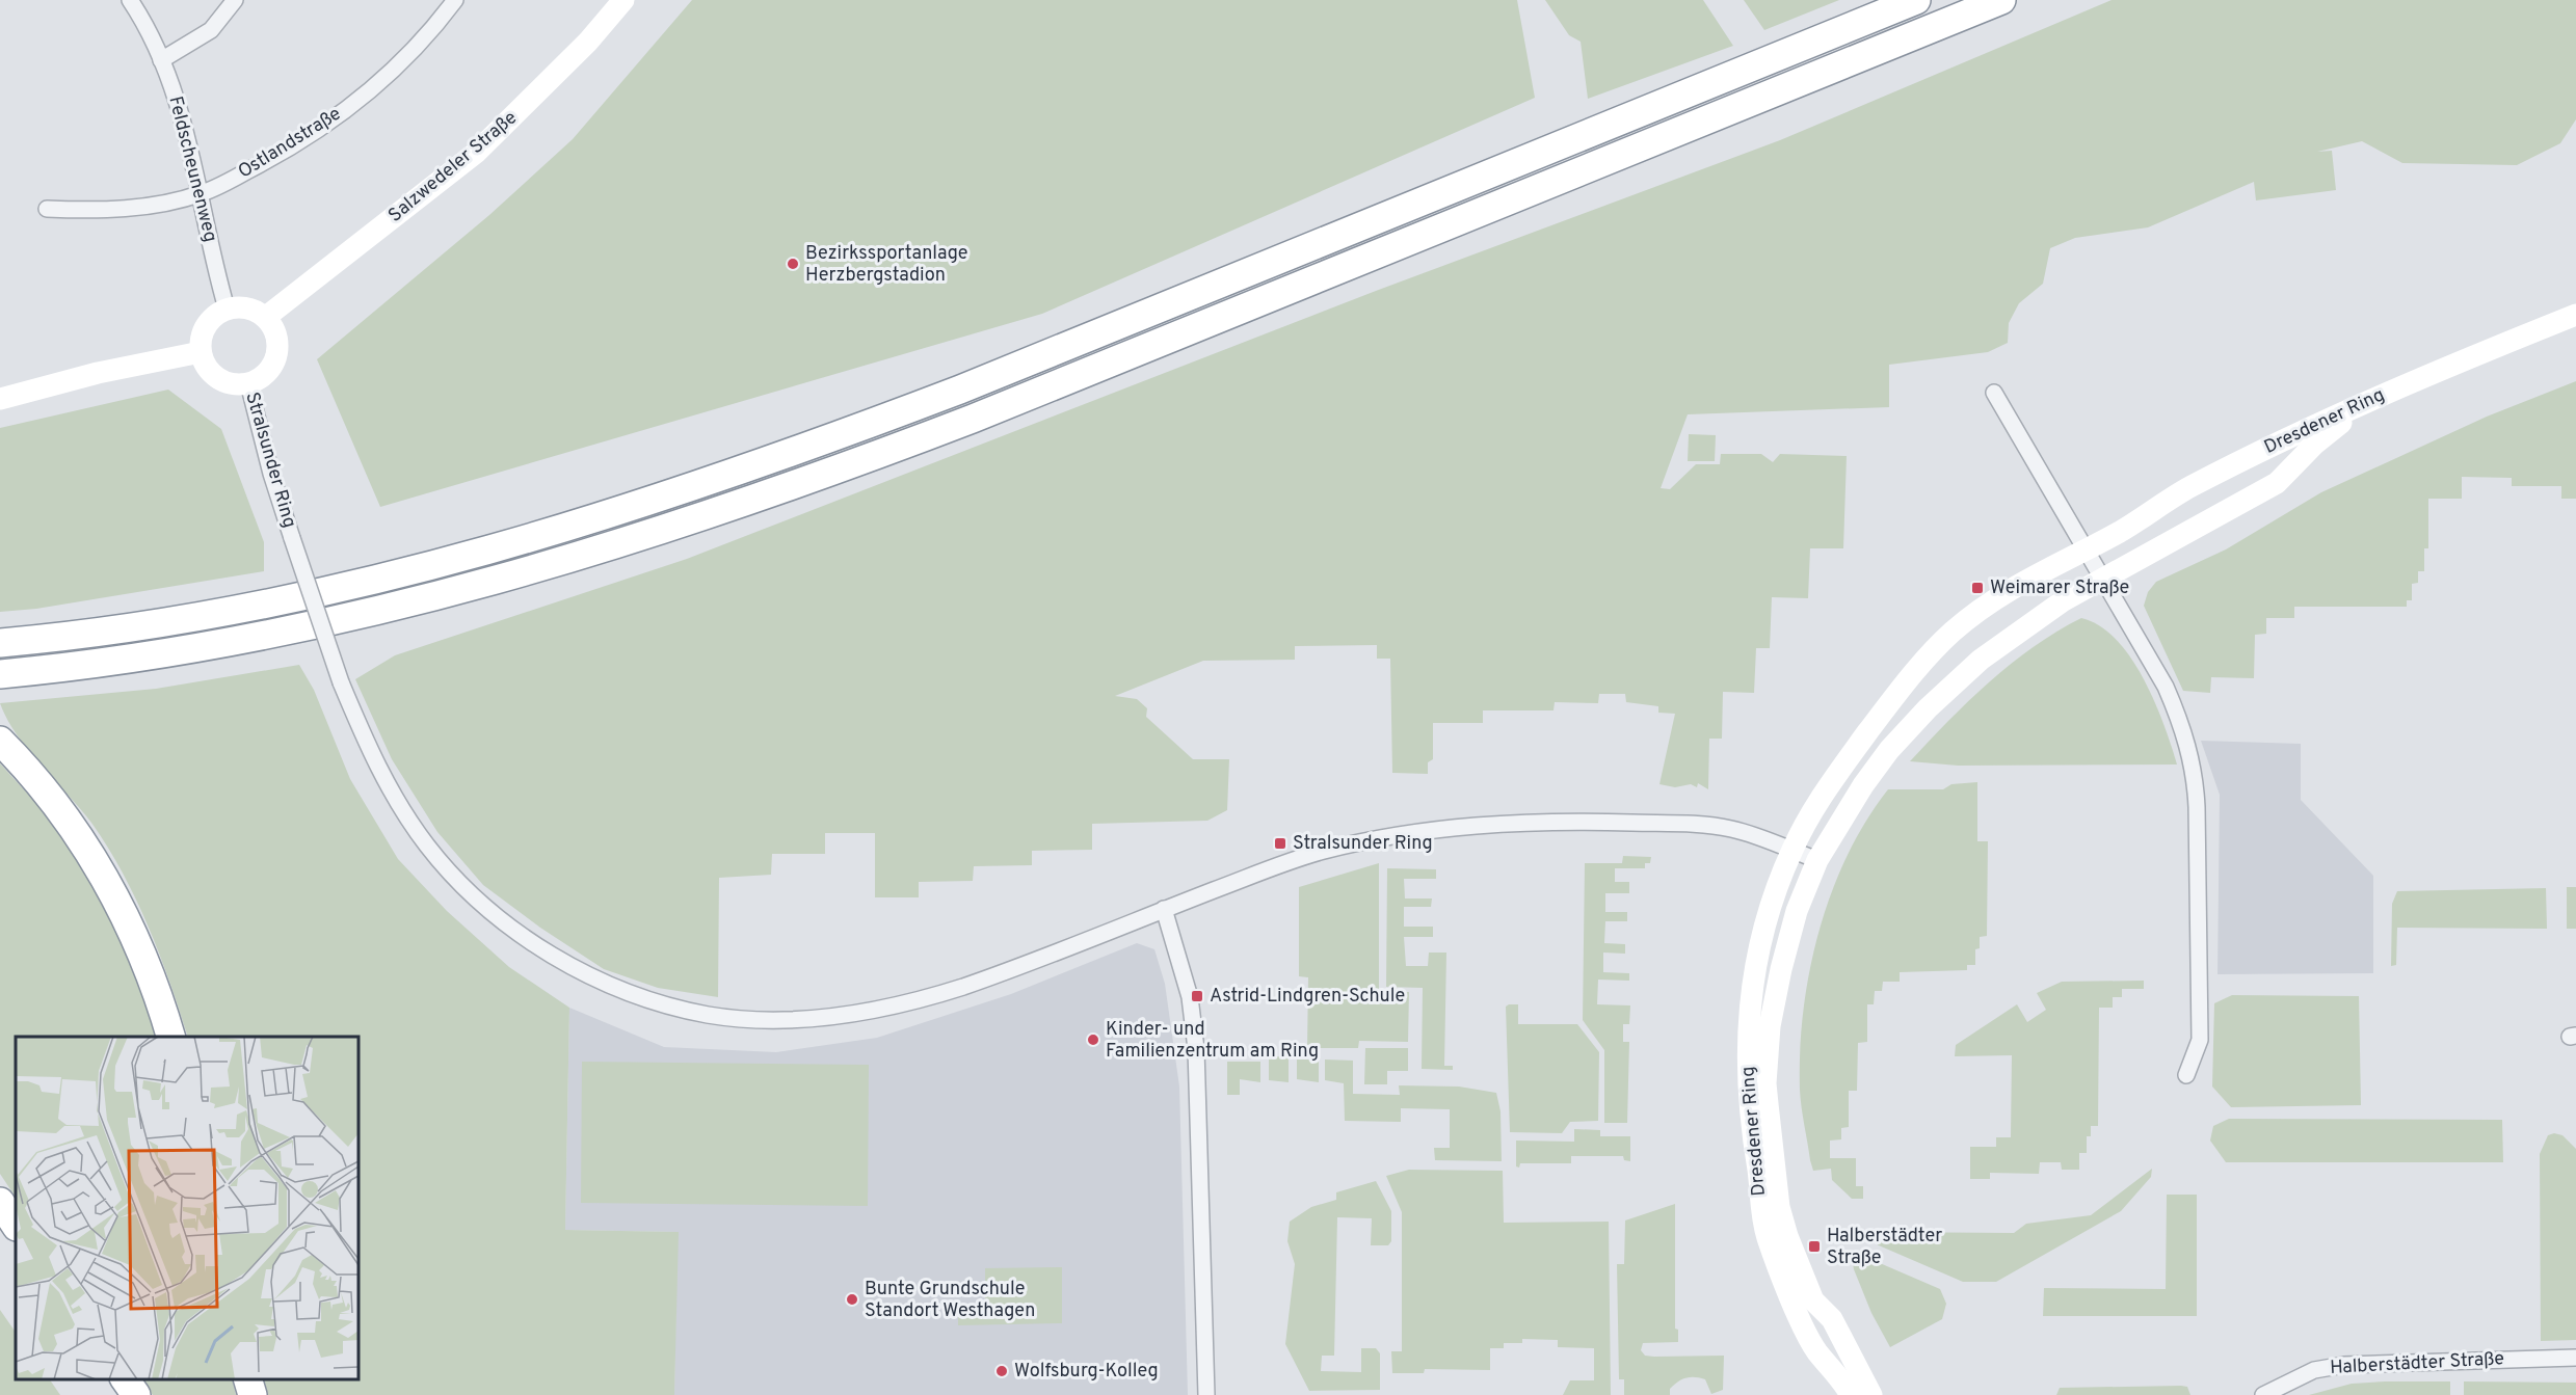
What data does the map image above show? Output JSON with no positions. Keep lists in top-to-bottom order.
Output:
{
  "streets": {
    "street": [
      "Ostlandstraße",
      "Salzwedeler Straße",
      "Feldscheunenweg",
      "Dresdener Ring",
      "Stralsunder Ring",
      "Halberstädter Straße"
    ]
  },
  "crossings": [
    ["Ostlandstraße", "Feldscheunenweg"],
    ["Salzwedeler Straße", "Feldscheunenweg"],
    ["Salzwedeler Straße", "Stralsunder Ring"],
    ["Feldscheunenweg", "Stralsunder Ring"]
  ],
  "places": {
    "other": [
      "Bezirkssportanlage Herzbergstadion",
      "Kinder- und Familienzentrum am Ring",
      "Bunte Grundschule Standort Westhagen",
      "Wolfsburg-Kolleg"
    ],
    "transit": [
      "Weimarer Straße",
      "Stralsunder Ring",
      "Astrid-Lindgren-Schule",
      "Halberstädter Straße"
    ]
  }
}
